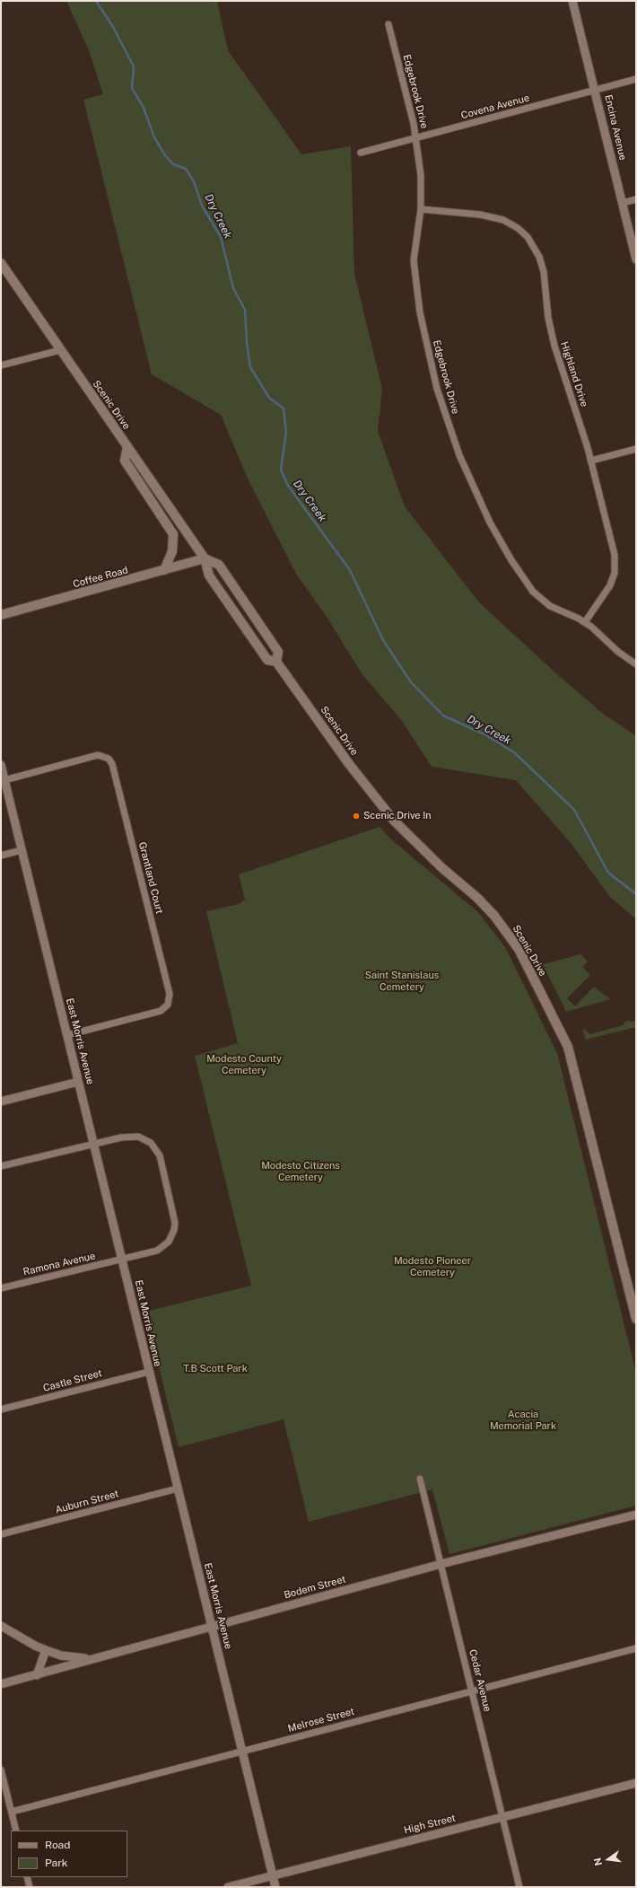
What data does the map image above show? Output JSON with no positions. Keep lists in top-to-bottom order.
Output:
{
  "streets": {
    "main road": ["Scenic Drive", "Coffee Road"],
    "street": [
      "Edgebrook Drive",
      "Covena Avenue",
      "Encina Avenue",
      "Highland Drive",
      "Grantland Court",
      "East Morris Avenue",
      "Ramona Avenue",
      "Castle Street",
      "Auburn Street",
      "Bodem Street",
      "Cedar Avenue",
      "Melrose Street",
      "High Street"
    ]
  },
  "crossings": [
    ["Edgebrook Drive", "Covena Avenue"],
    ["Edgebrook Drive", "Highland Drive"],
    ["Covena Avenue", "Encina Avenue"],
    ["Scenic Drive", "Coffee Road"],
    ["Grantland Court", "East Morris Avenue"],
    ["East Morris Avenue", "Ramona Avenue"],
    ["East Morris Avenue", "Castle Street"],
    ["East Morris Avenue", "Auburn Street"],
    ["East Morris Avenue", "Bodem Street"],
    ["East Morris Avenue", "Melrose Street"],
    ["East Morris Avenue", "High Street"],
    ["Bodem Street", "Cedar Avenue"],
    ["Cedar Avenue", "Melrose Street"],
    ["Cedar Avenue", "High Street"]
  ],
  "water": ["Dry Creek"],
  "parks": [
    "Saint Stanislaus Cemetery",
    "Modesto County Cemetery",
    "Modesto Citizens Cemetery",
    "Modesto Pioneer Cemetery",
    "T.B Scott Park",
    "Acacia Memorial Park"
  ],
  "places": ["Scenic Drive In"],
  "legend": ["Road", "Park"],
  "north": "left"
}
